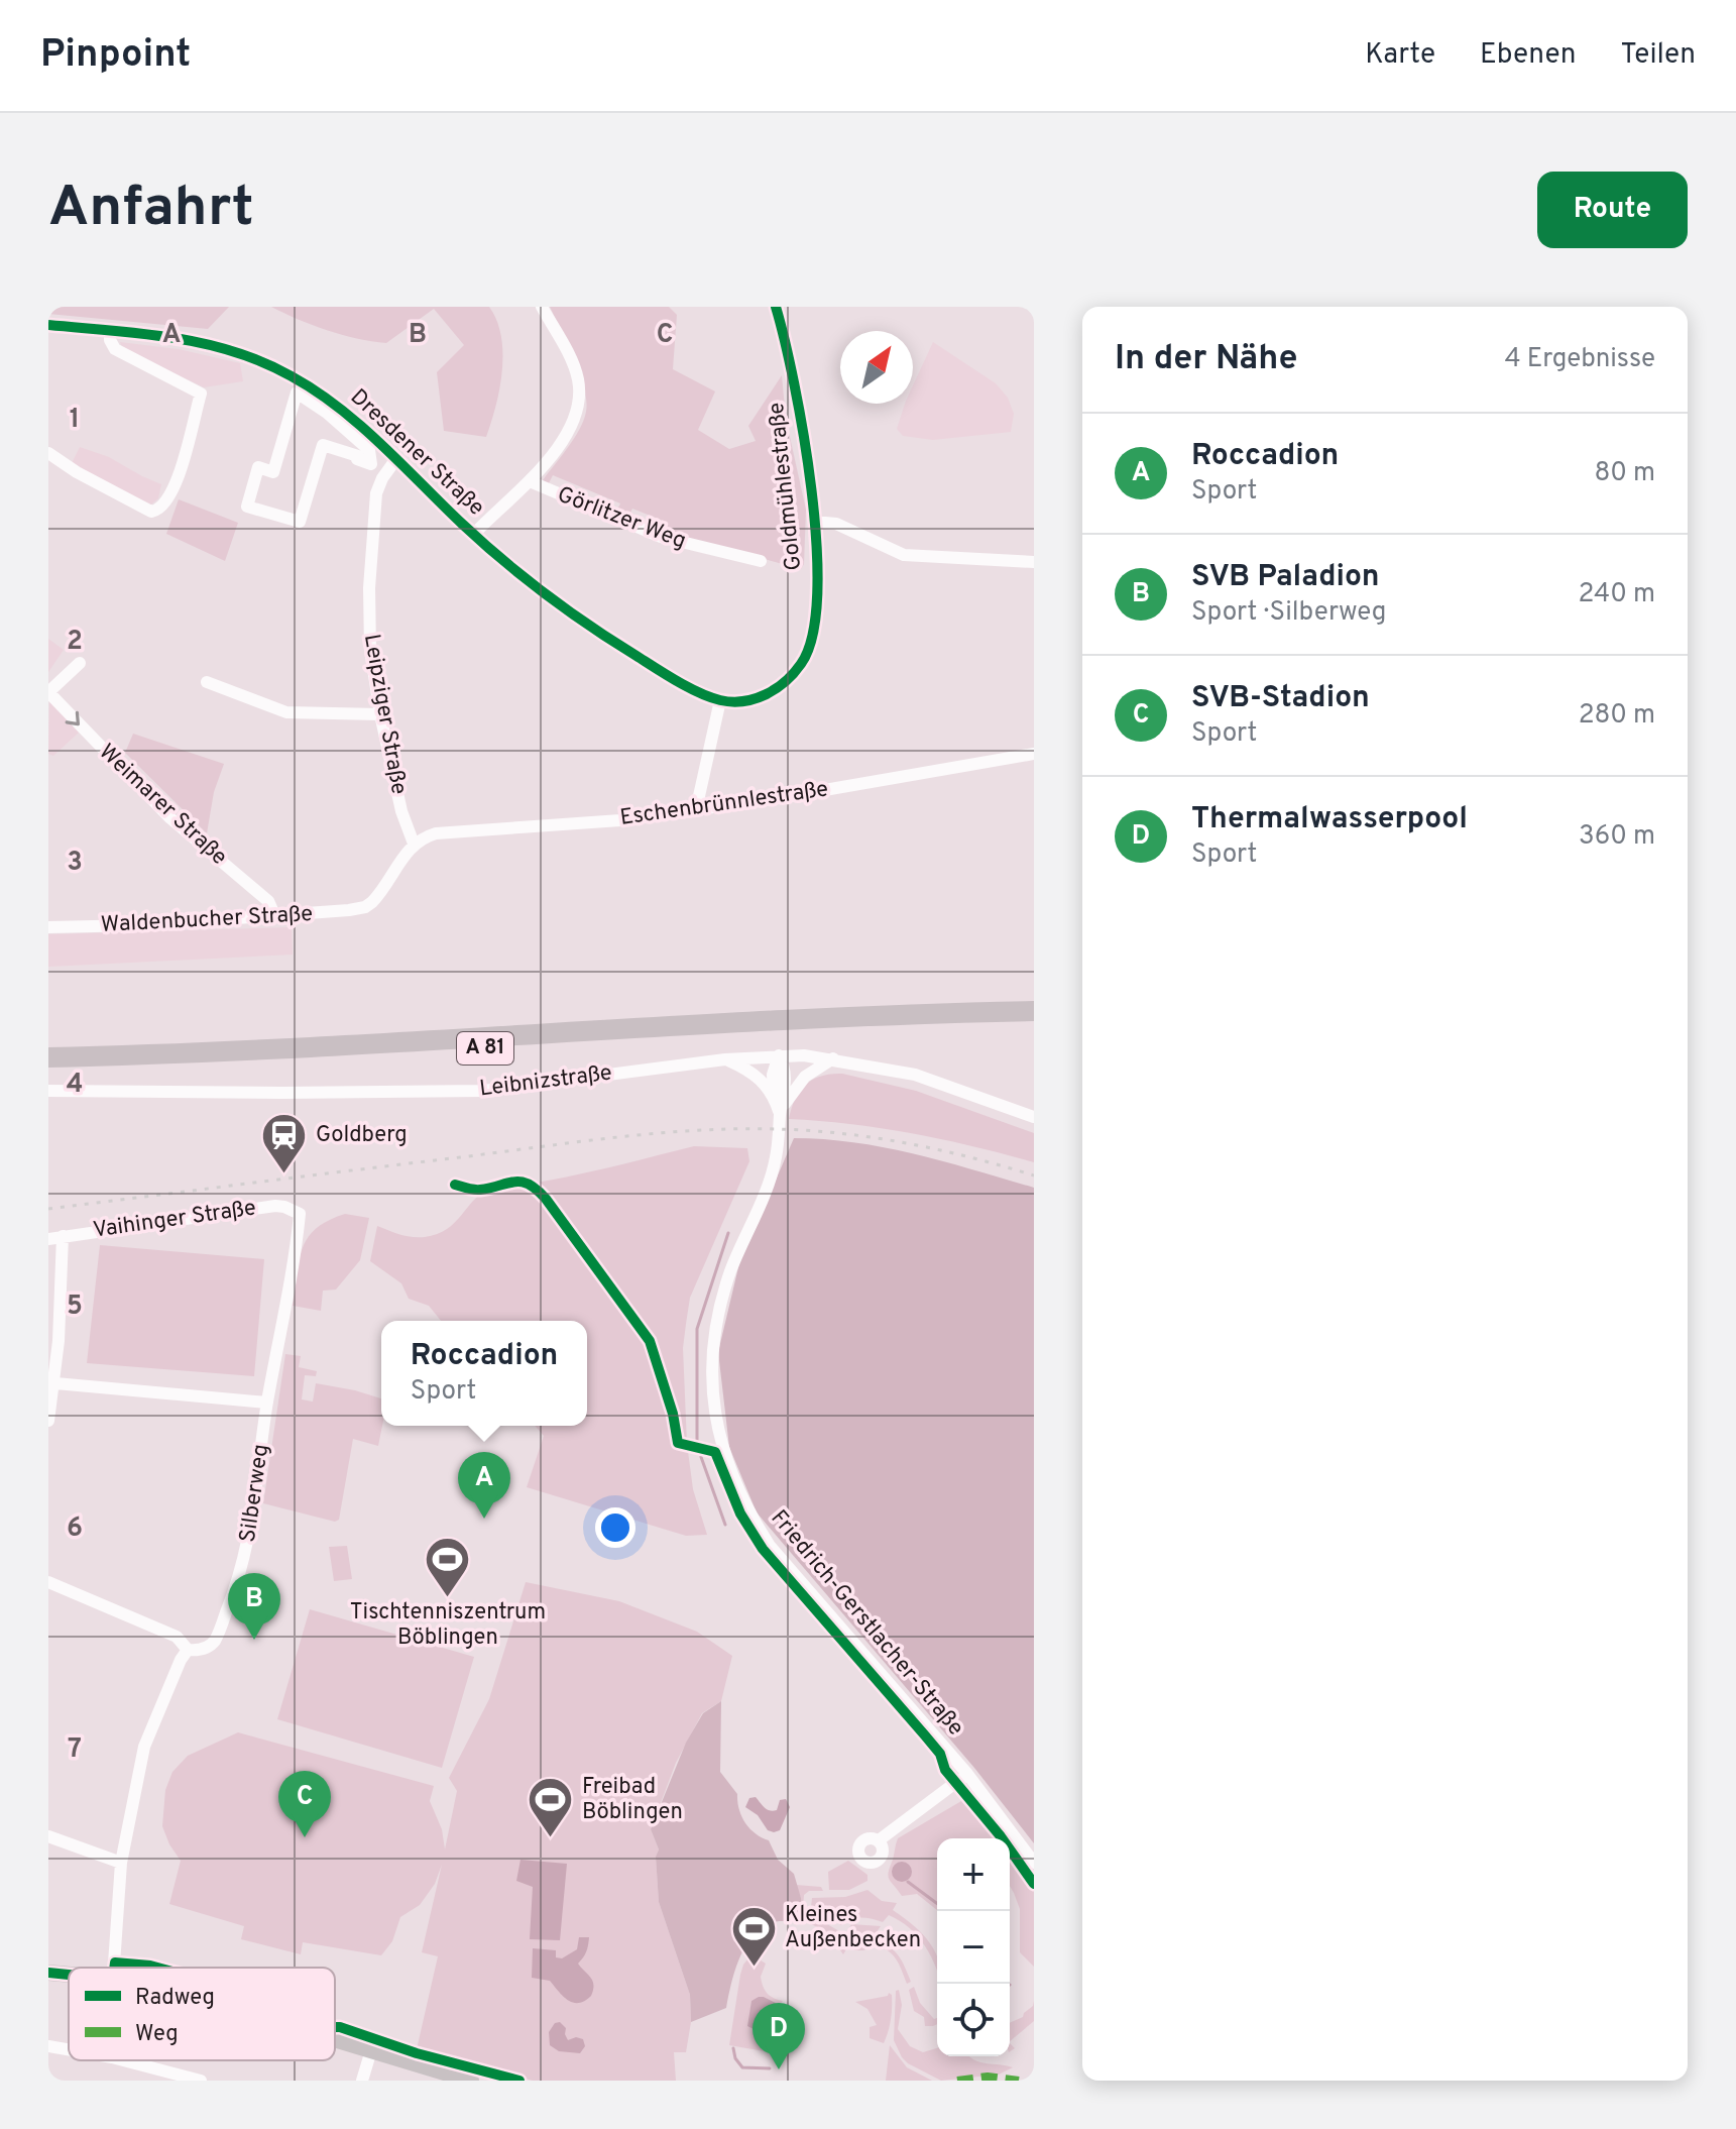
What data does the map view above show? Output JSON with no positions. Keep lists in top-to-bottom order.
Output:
{
  "streets": {
    "highway": ["A 81"],
    "street": [
      "Dresdener Straße",
      "Goldmühlestraße",
      "Görlitzer Weg",
      "Leipziger Straße",
      "Eschenbrünnlestraße",
      "Weimarer Straße",
      "Waldenbucher Straße",
      "Leibnizstraße",
      "Vaihinger Straße",
      "Silberweg",
      "Friedrich-Gerstlacher-Straße"
    ]
  },
  "crossings": [
    ["Dresdener Straße", "Goldmühlestraße"],
    ["Dresdener Straße", "Leipziger Straße"],
    ["Leipziger Straße", "Eschenbrünnlestraße"],
    ["Leipziger Straße", "Waldenbucher Straße"],
    ["Eschenbrünnlestraße", "Waldenbucher Straße"],
    ["Weimarer Straße", "Waldenbucher Straße"],
    ["Leibnizstraße", "Friedrich-Gerstlacher-Straße"],
    ["Vaihinger Straße", "Silberweg"]
  ],
  "one_way": ["Weimarer Straße"],
  "places": {
    "station": ["Goldberg"],
    "sports": ["Tischtenniszentrum Böblingen", "Freibad Böblingen", "Kleines Außenbecken"]
  },
  "legend": ["Radweg", "Weg"],
  "north": "top right",
  "page": {
    "header": "Pinpoint",
    "nav": ["Karte", "Ebenen", "Teilen"],
    "buttons": "Route",
    "title": "Anfahrt",
    "heading": ["In der Nähe", "4 Ergebnisse"],
    "list": [
      {
        "mark": "A",
        "name": "Roccadion",
        "note": "Sport",
        "value": "80 m"
      },
      {
        "mark": "B",
        "name": "SVB Paladion",
        "note": "Sport · Silberweg",
        "value": "240 m"
      },
      {
        "mark": "C",
        "name": "SVB-Stadion",
        "note": "Sport",
        "value": "280 m"
      },
      {
        "mark": "D",
        "name": "Thermalwasserpool",
        "note": "Sport",
        "value": "360 m"
      }
    ],
    "popup": ["Roccadion", "Sport"],
    "pins": [
      "A",
      "B",
      "C",
      "D"
    ],
    "map_buttons": ["+", "−"]
  },
  "grid": {
    "columns": ["A", "B", "C"],
    "rows": [
      "1",
      "2",
      "3",
      "4",
      "5",
      "6",
      "7"
    ]
  }
}
